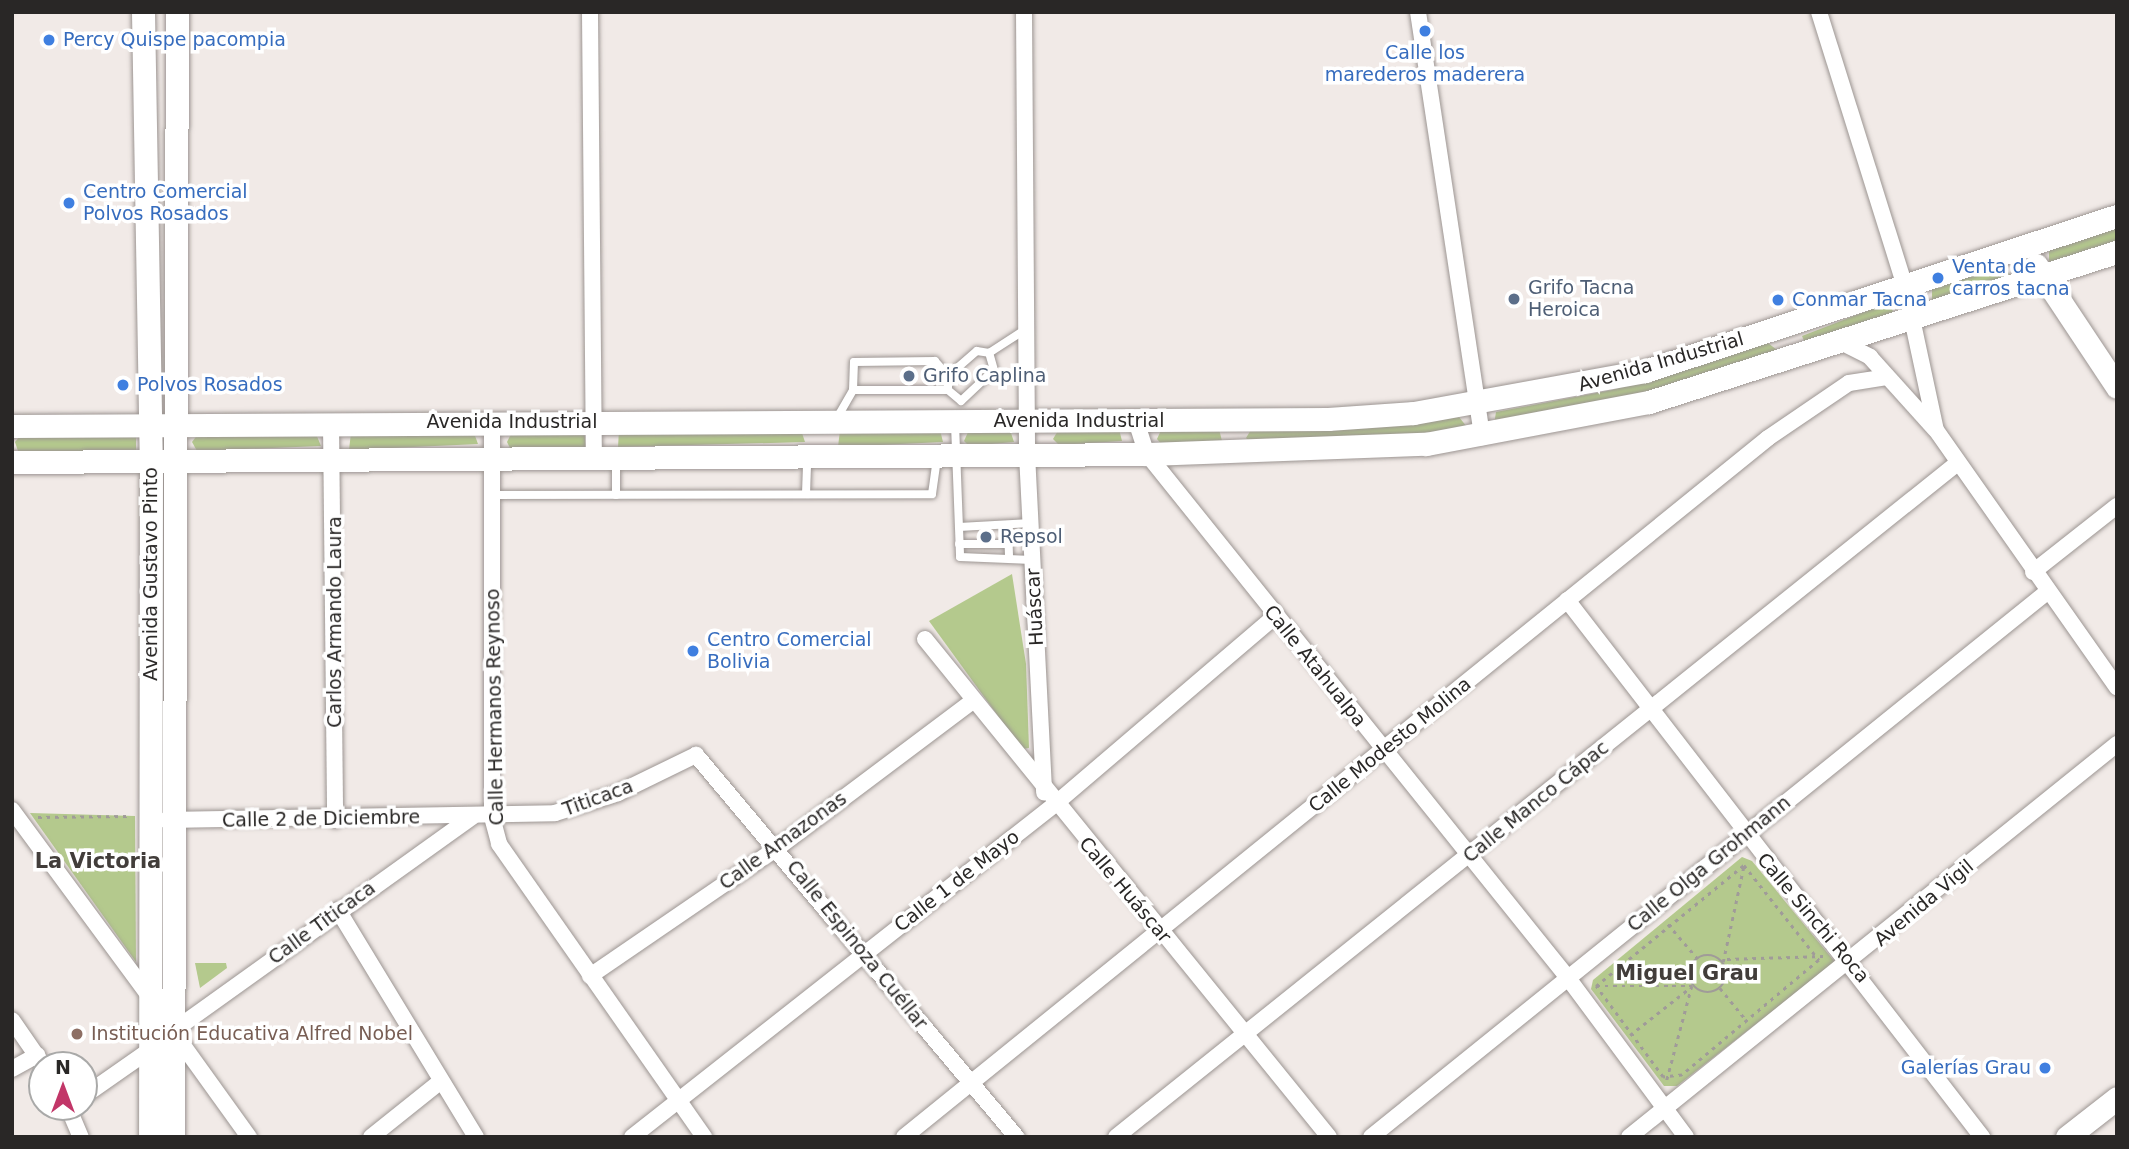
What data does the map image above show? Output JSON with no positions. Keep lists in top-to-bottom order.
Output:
{
  "streets": {
    "main road": ["Avenida Industrial", "Avenida Gustavo Pinto"],
    "street": [
      "Huáscar",
      "Carlos Armando Laura",
      "Calle Atahualpa",
      "Calle Hermanos Reynoso",
      "Calle Modesto Molina",
      "Titicaca",
      "Calle Manco Cápac",
      "Calle 2 de Diciembre",
      "Calle Amazonas",
      "Calle Olga Grohmann",
      "Calle 1 de Mayo",
      "Calle Huáscar",
      "Avenida Vigil",
      "Calle Sinchi Roca",
      "Calle Titicaca",
      "Calle Espinoza Cuéllar"
    ]
  },
  "crossings": [
    ["Avenida Industrial", "Avenida Gustavo Pinto"],
    ["Avenida Industrial", "Huáscar"],
    ["Avenida Industrial", "Carlos Armando Laura"],
    ["Avenida Industrial", "Calle Atahualpa"],
    ["Avenida Industrial", "Calle Hermanos Reynoso"],
    ["Avenida Gustavo Pinto", "Calle 2 de Diciembre"],
    ["Avenida Gustavo Pinto", "Calle Titicaca"],
    ["Huáscar", "Calle 1 de Mayo"],
    ["Huáscar", "Calle Huáscar"],
    ["Carlos Armando Laura", "Calle 2 de Diciembre"],
    ["Calle Atahualpa", "Calle Modesto Molina"],
    ["Calle Atahualpa", "Calle Manco Cápac"],
    ["Calle Atahualpa", "Calle Olga Grohmann"],
    ["Calle Atahualpa", "Calle 1 de Mayo"],
    ["Calle Atahualpa", "Avenida Vigil"],
    ["Calle Hermanos Reynoso", "Titicaca"],
    ["Calle Hermanos Reynoso", "Calle 2 de Diciembre"],
    ["Calle Hermanos Reynoso", "Calle Amazonas"],
    ["Calle Hermanos Reynoso", "Calle 1 de Mayo"],
    ["Calle Modesto Molina", "Calle Huáscar"],
    ["Calle Modesto Molina", "Calle Sinchi Roca"],
    ["Calle Modesto Molina", "Calle Espinoza Cuéllar"],
    ["Titicaca", "Calle 2 de Diciembre"],
    ["Titicaca", "Calle Espinoza Cuéllar"],
    ["Calle Manco Cápac", "Calle Huáscar"],
    ["Calle Manco Cápac", "Calle Sinchi Roca"],
    ["Calle 2 de Diciembre", "Calle Titicaca"],
    ["Calle Amazonas", "Calle Huáscar"],
    ["Calle Amazonas", "Calle Espinoza Cuéllar"],
    ["Calle Olga Grohmann", "Calle Sinchi Roca"],
    ["Calle 1 de Mayo", "Calle Huáscar"],
    ["Calle 1 de Mayo", "Calle Espinoza Cuéllar"],
    ["Avenida Vigil", "Calle Sinchi Roca"]
  ],
  "districts": ["La Victoria", "Miguel Grau"],
  "places": [
    "Calle los marederos maderera",
    "Percy Quispe pacompia",
    "Centro Comercial Polvos Rosados",
    "Venta de carros tacna",
    "Grifo Tacna Heroica",
    "Conmar Tacna",
    "Grifo Caplina",
    "Polvos Rosados",
    "Repsol",
    "Centro Comercial Bolivia",
    "Institución Educativa Alfred Nobel",
    "Galerías Grau"
  ],
  "north": "top"
}
